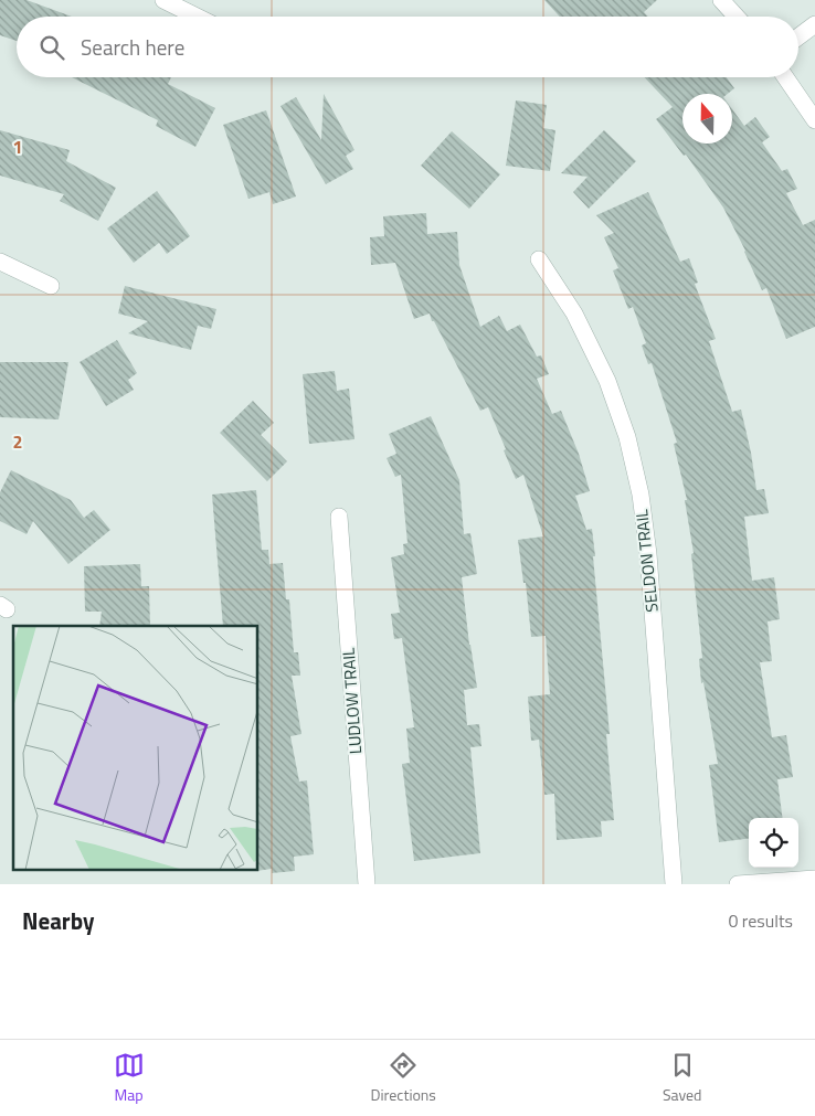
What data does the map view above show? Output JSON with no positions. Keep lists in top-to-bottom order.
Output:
{
  "streets": {
    "street": ["SELDON TRAIL", "LUDLOW TRAIL"]
  },
  "north": "top",
  "page": {
    "search": "Search here",
    "heading": ["Nearby", "0 results"],
    "nav": ["Map", "Directions", "Saved"]
  },
  "grid": {
    "rows": ["1", "2"]
  }
}
